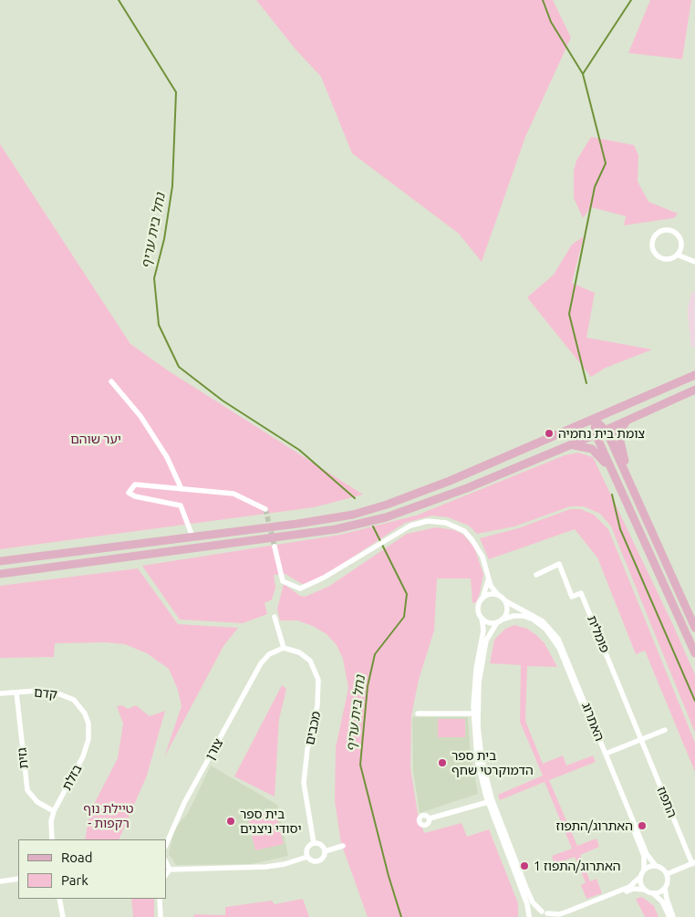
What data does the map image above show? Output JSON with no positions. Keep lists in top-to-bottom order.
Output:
{
  "streets": {
    "street": [
      "פומלית",
      "קדם",
      "האתרוג",
      "מכבים",
      "צורן",
      "גזית",
      "בזלת",
      "התפוז"
    ]
  },
  "crossings": [
    ["פומלית", "התפוז"],
    ["קדם", "גזית"],
    ["קדם", "בזלת"],
    ["מכבים", "צורן"],
    ["גזית", "בזלת"]
  ],
  "water": ["נחל בית עריף"],
  "parks": ["יער שוהם", "טיילת נוף - רקפות"],
  "places": [
    "צומת בית נחמיה",
    "בית ספר הדמוקרטי שחף",
    "בית ספר יסודי ניצנים",
    "האתרוג/התפוז",
    "האתרוג/התפוז 1"
  ],
  "legend": ["Road", "Park"]
}
